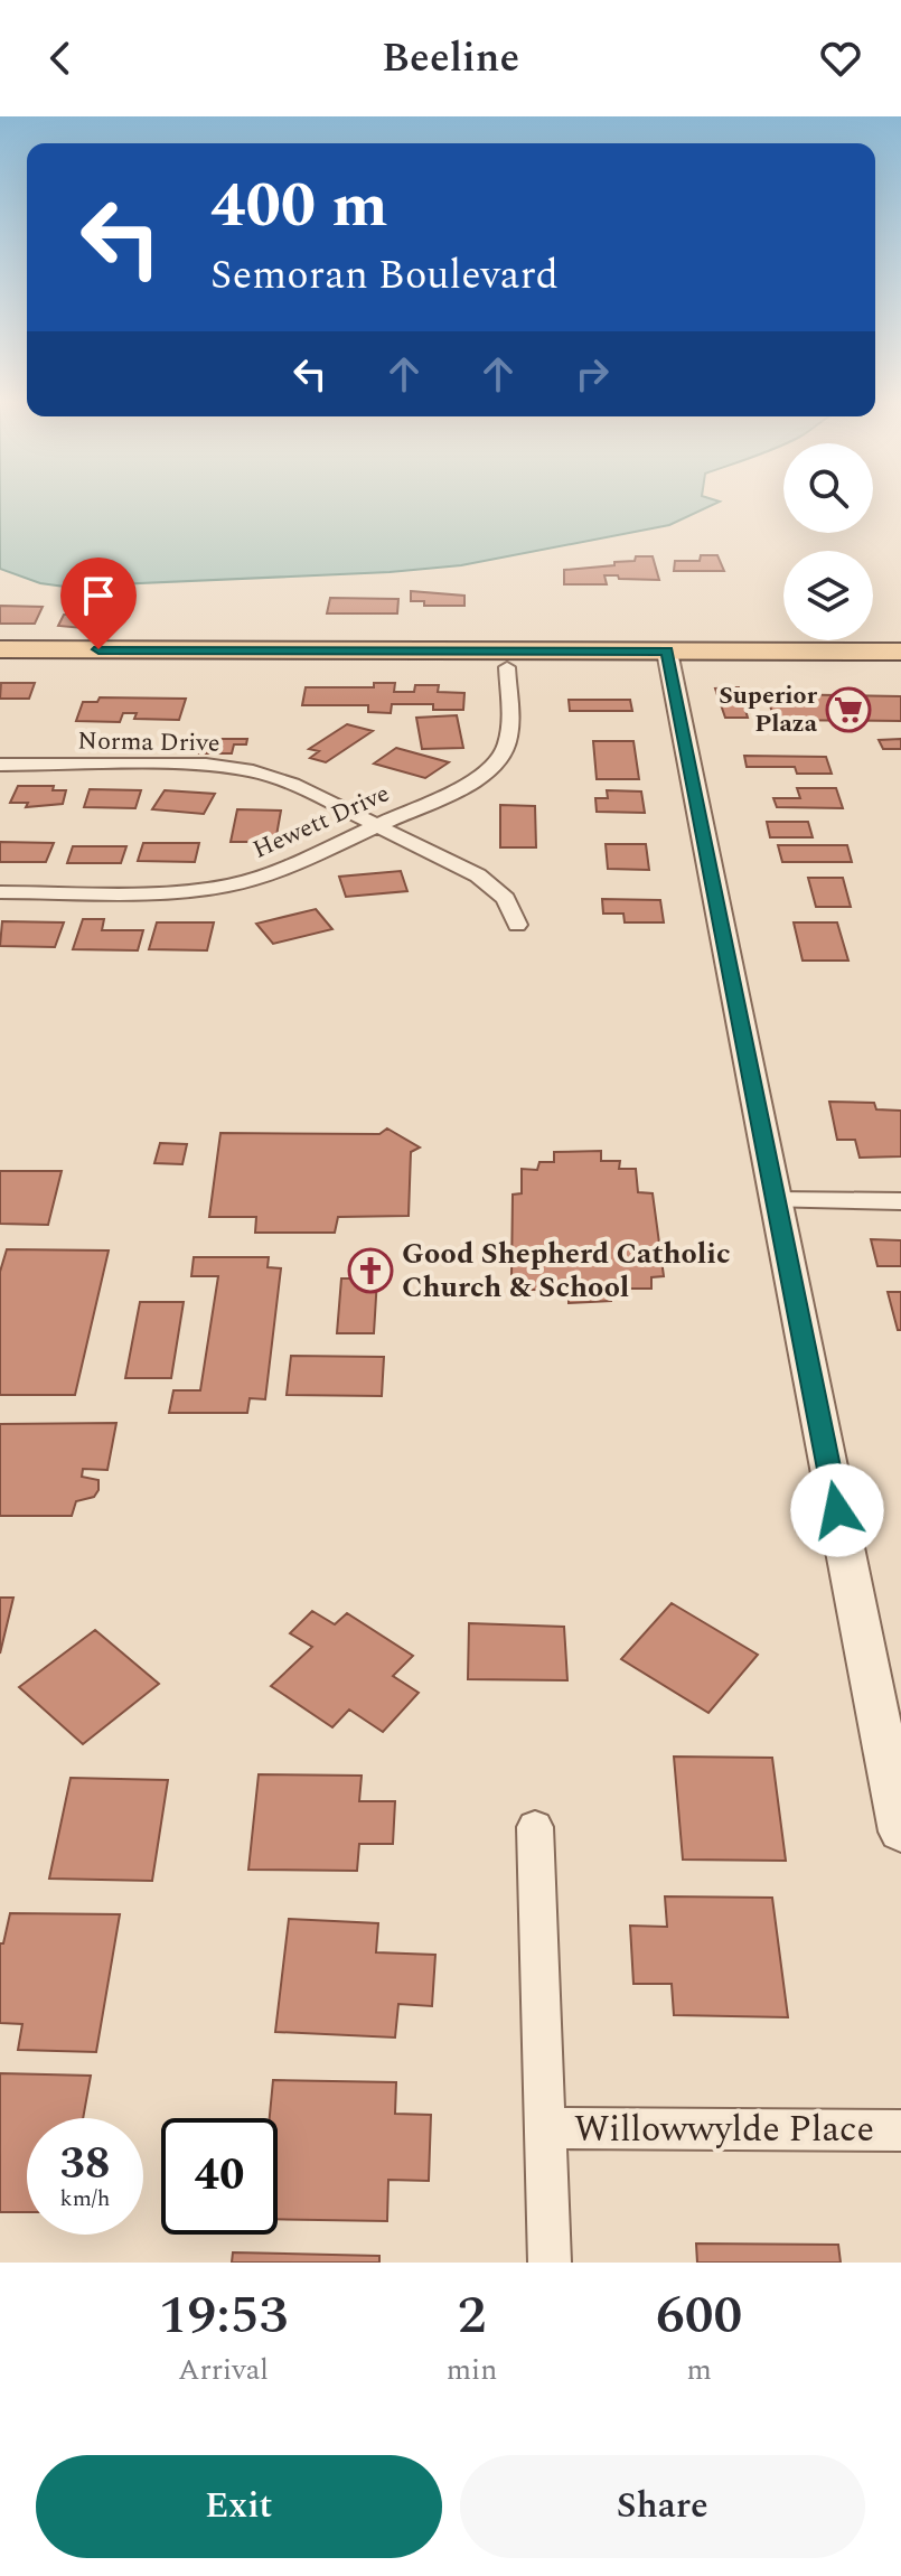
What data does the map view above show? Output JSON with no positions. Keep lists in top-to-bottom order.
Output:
{
  "streets": {
    "street": ["Norma Drive", "Hewett Drive", "Willowwylde Place"]
  },
  "crossings": [
    ["Norma Drive", "Hewett Drive"]
  ],
  "places": {
    "supermarket": ["Superior Plaza"],
    "church": ["Good Shepherd Catholic Church & School"]
  },
  "page": {
    "header": "Beeline",
    "turn": ["400 m", "Semoran Boulevard"],
    "speed": "38 km/h",
    "limit": "40",
    "eta": [
      "19:53",
      "Arrival",
      "2",
      "min",
      "600",
      "m"
    ],
    "buttons": ["Exit", "Share"]
  }
}
